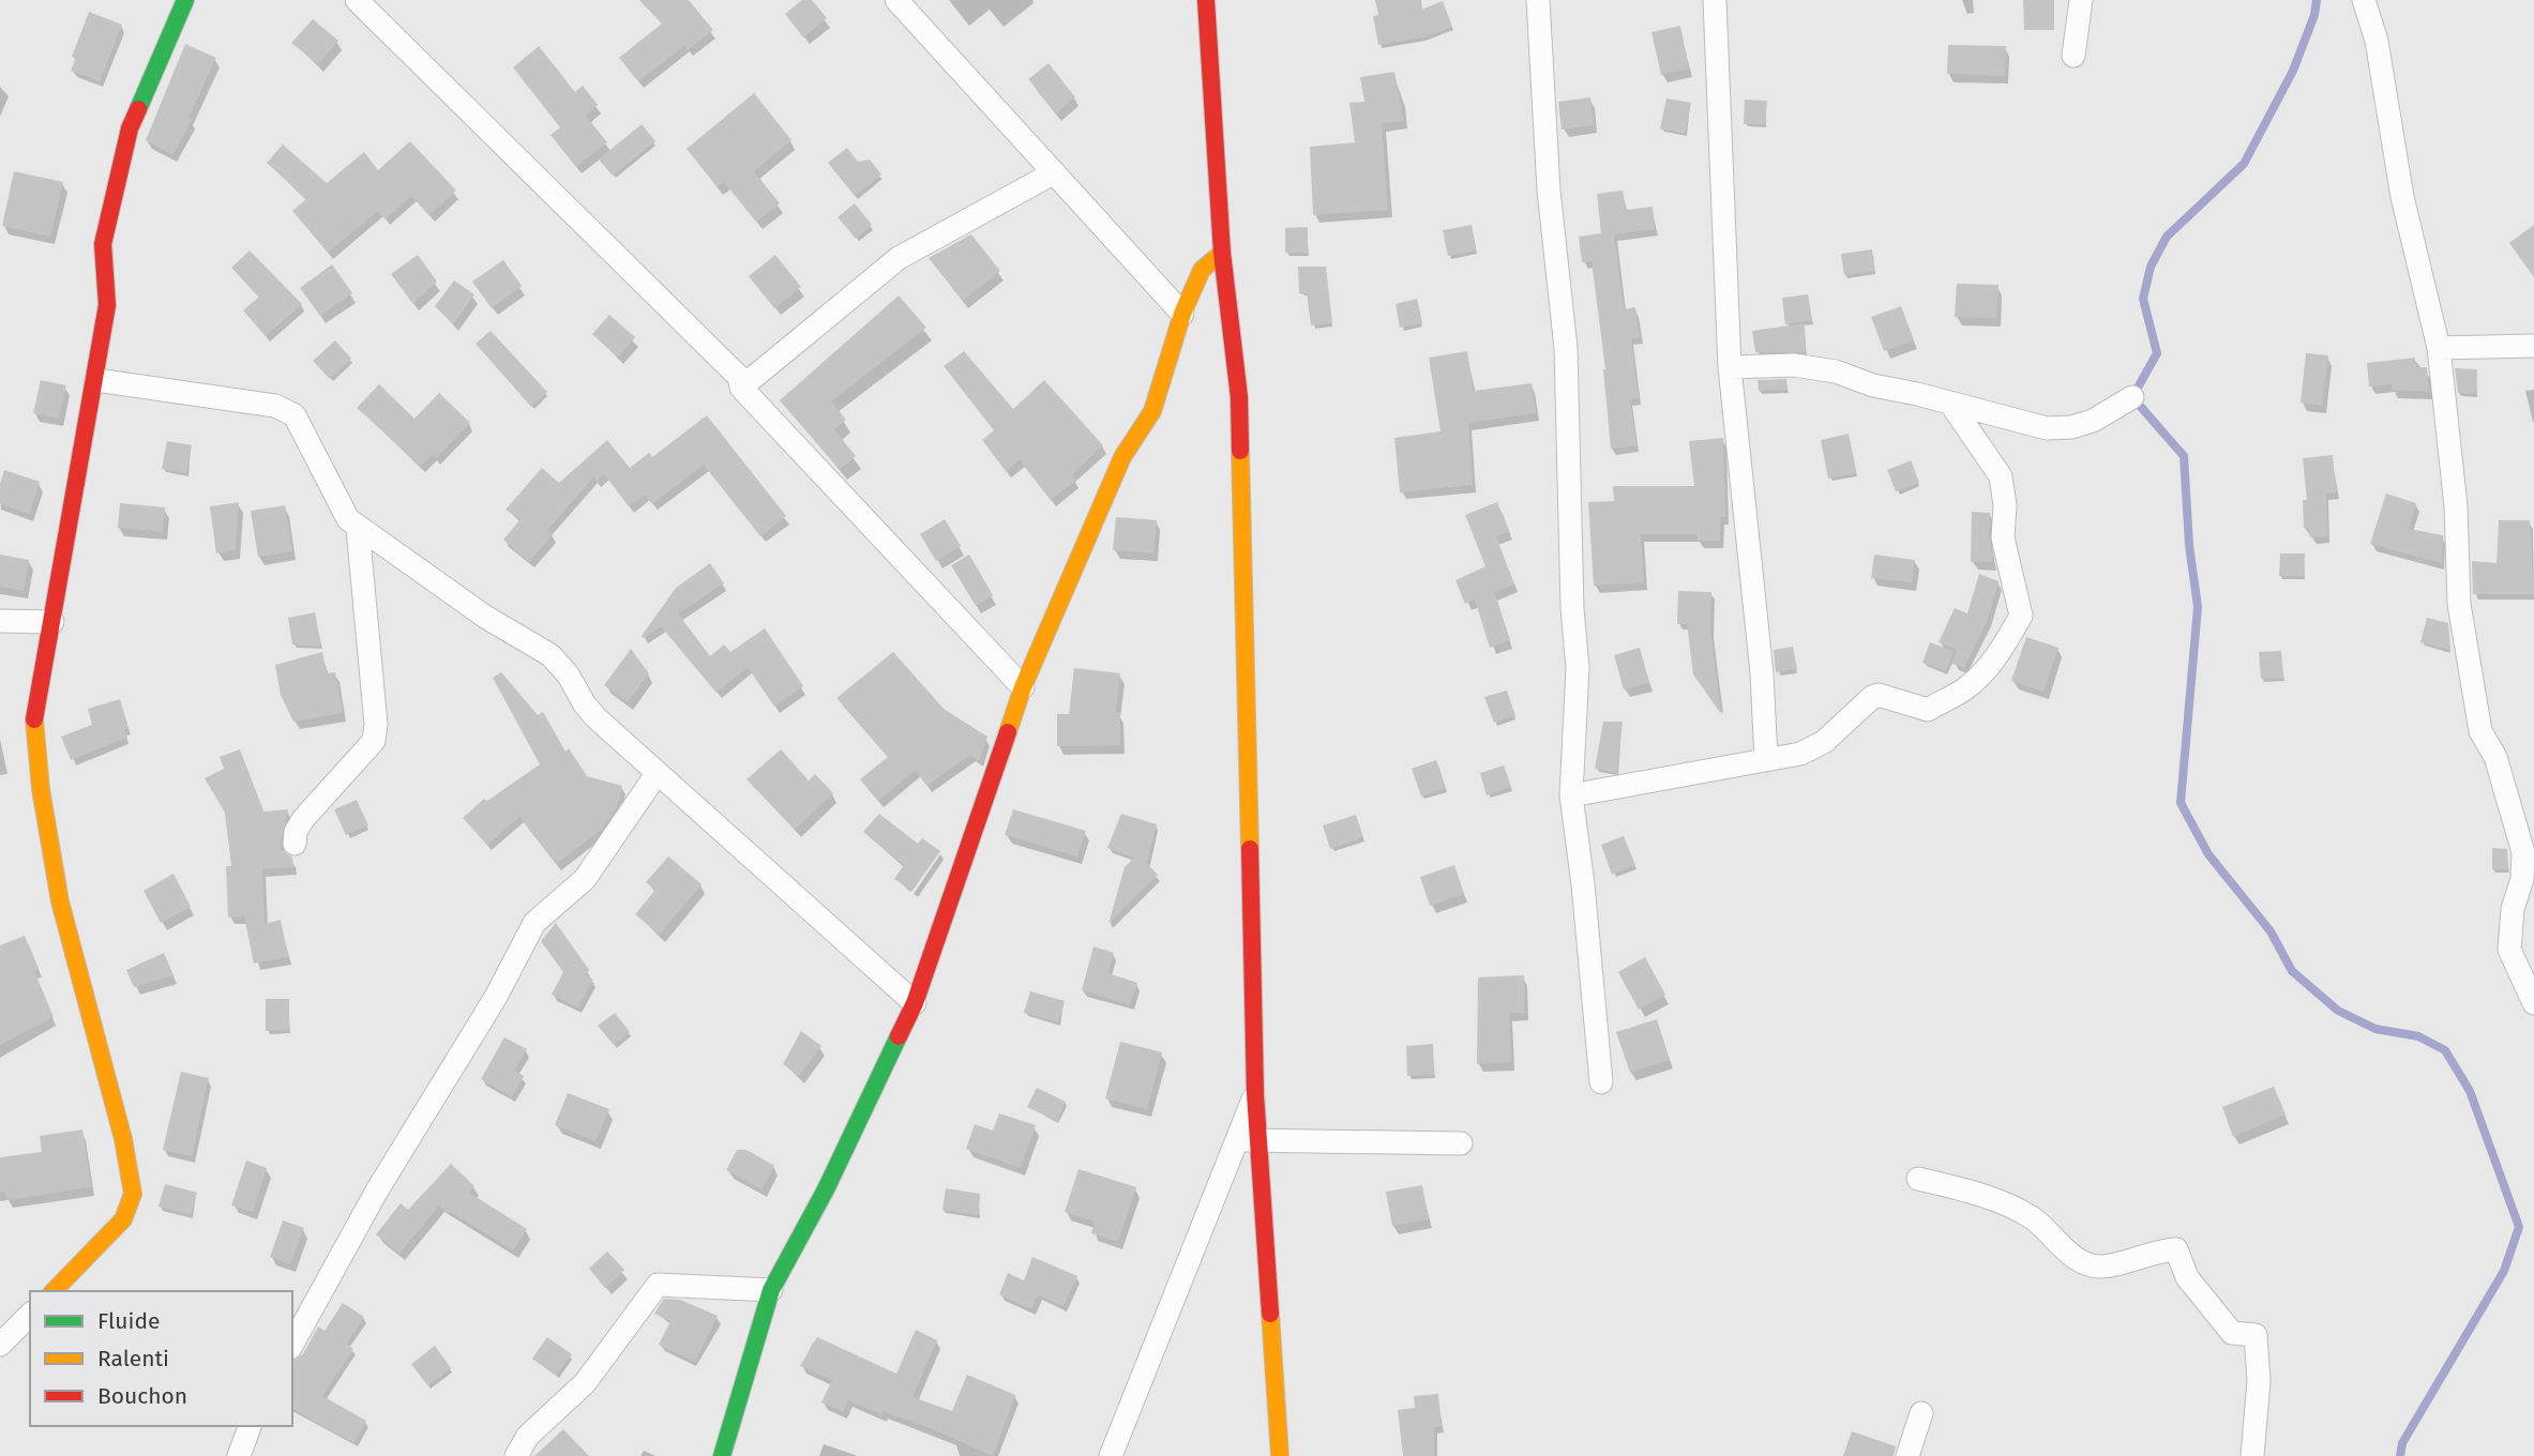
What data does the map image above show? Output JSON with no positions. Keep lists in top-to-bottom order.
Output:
{
  "legend": ["Fluide", "Ralenti", "Bouchon"]
}
